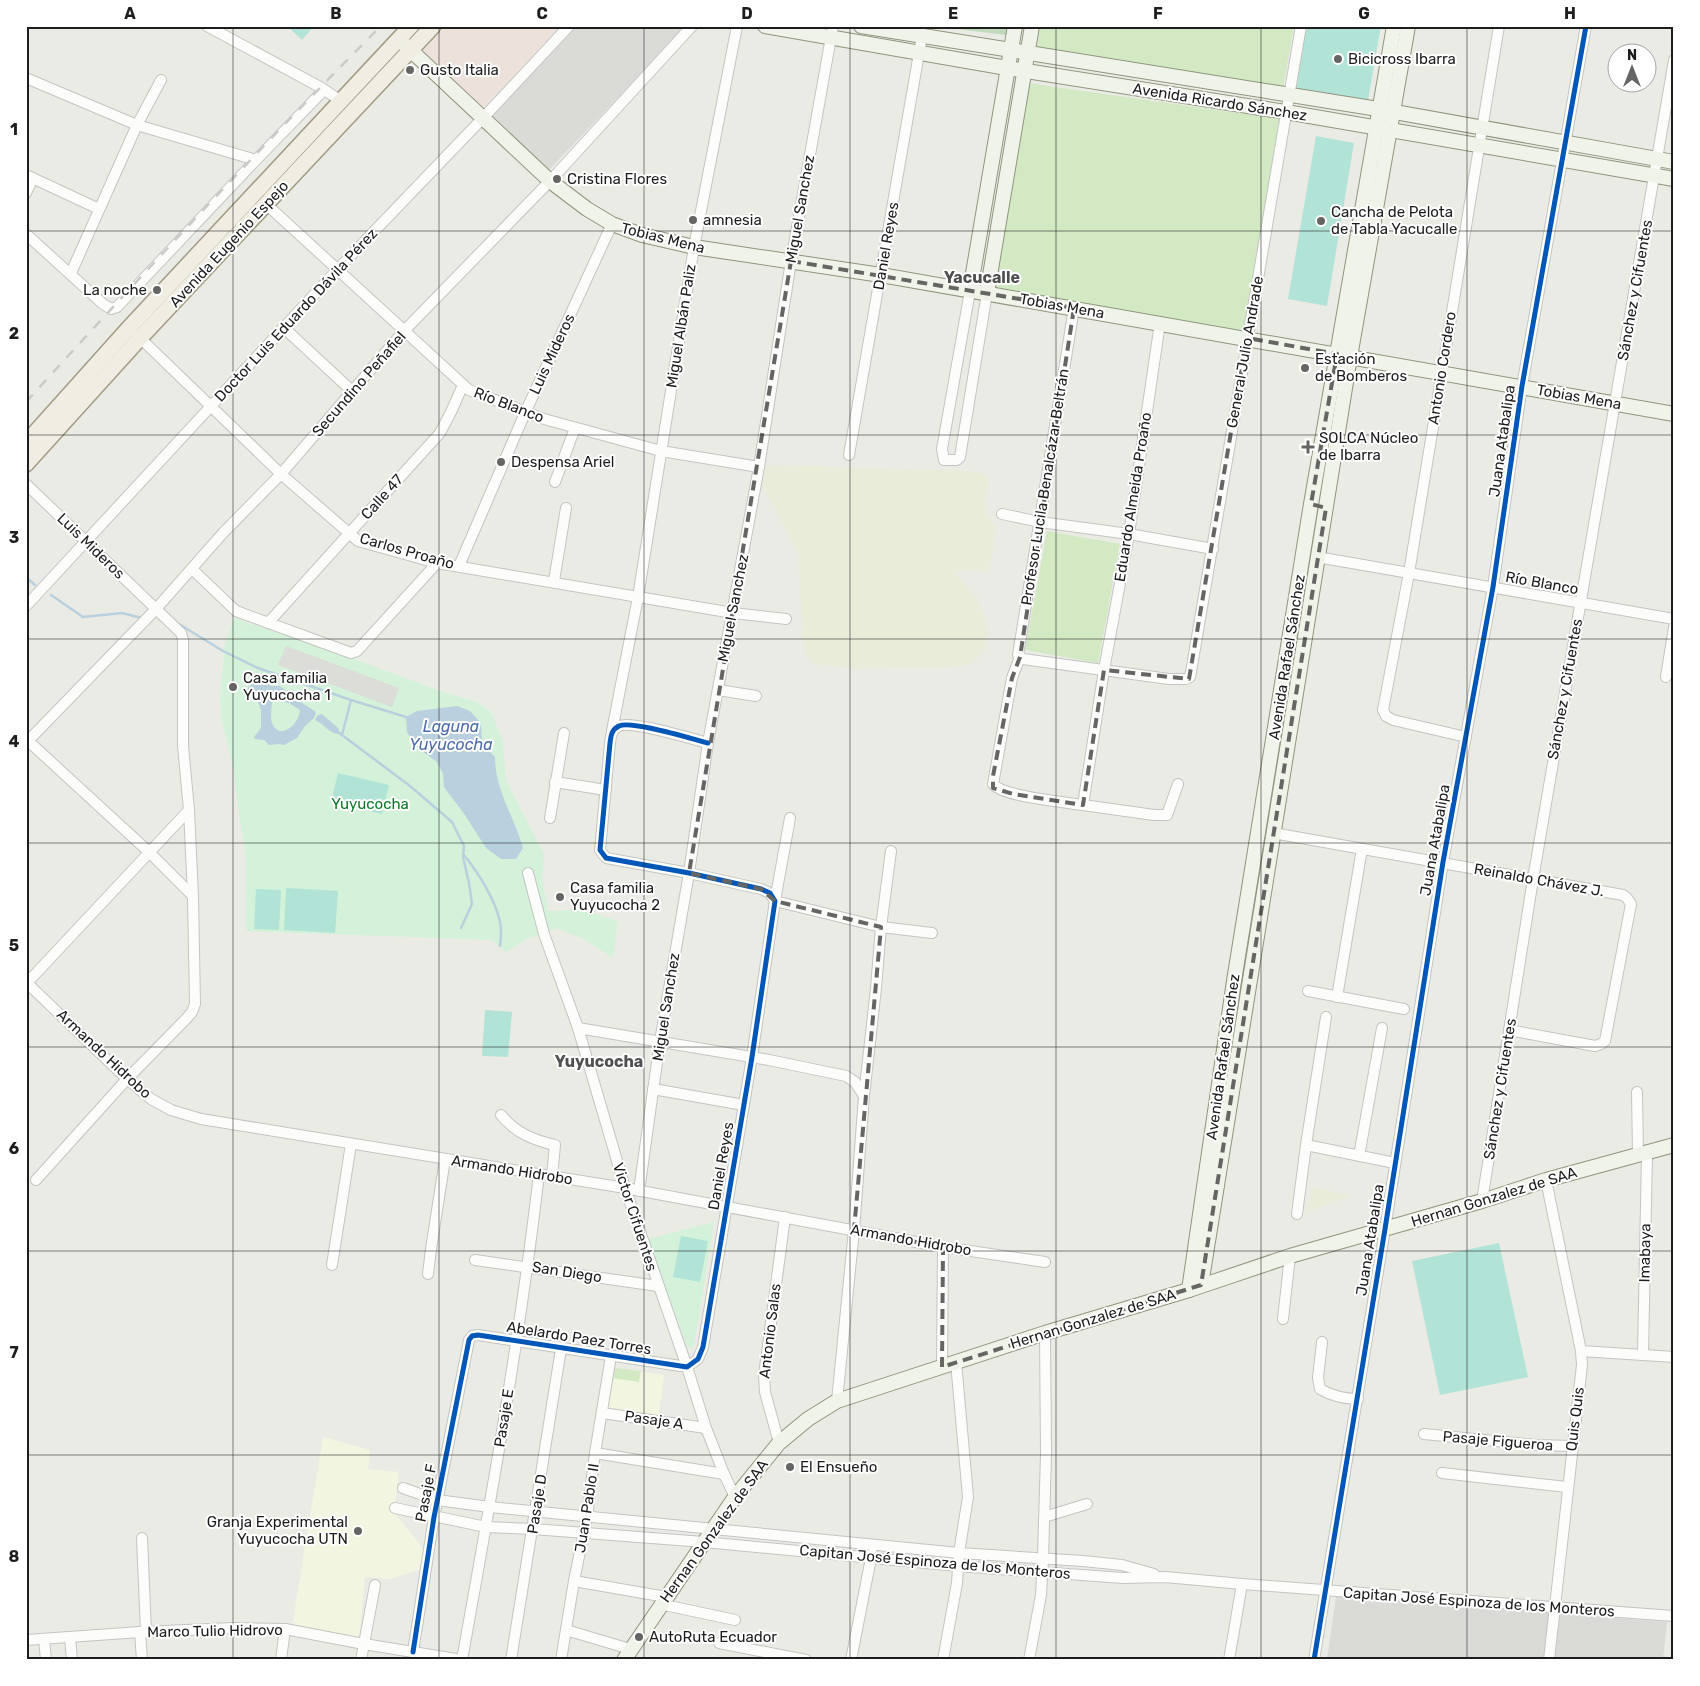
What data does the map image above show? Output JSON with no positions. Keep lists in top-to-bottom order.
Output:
{
  "streets": {
    "main road": ["Avenida Eugenio Espejo"],
    "street": [
      "Avenida Ricardo Sánchez",
      "Miguel Sanchez",
      "Tobias Mena",
      "Daniel Reyes",
      "Sánchez y Cifuentes",
      "Doctor Luis Eduardo Dávila Pérez",
      "Miguel Albán Paliz",
      "General Julio Andrade",
      "Luis Mideros",
      "Antonio Cordero",
      "Secundino Peñafiel",
      "Río Blanco",
      "Juana Atabalipa",
      "Profesor Lucila Benalcázar Beltrán",
      "Calle 47",
      "Eduardo Almeida Proaño",
      "Carlos Proaño",
      "Avenida Rafael Sánchez",
      "Reinaldo Chávez J.",
      "Armando Hidrobo",
      "Hernan Gonzalez de SAA",
      "Victor Cifuentes",
      "Imabaya",
      "San Diego",
      "Antonio Salas",
      "Abelardo Paez Torres",
      "Pasaje E",
      "Quis Quis",
      "Pasaje A",
      "Pasaje Figueroa",
      "Pasaje F",
      "Pasaje D",
      "Juan Pablo II",
      "Capitan José Espinoza de los Monteros",
      "Marco Tulio Hidrovo"
    ]
  },
  "crossings": [
    ["Avenida Ricardo Sánchez", "Miguel Sanchez"],
    ["Avenida Ricardo Sánchez", "Daniel Reyes"],
    ["Avenida Ricardo Sánchez", "Sánchez y Cifuentes"],
    ["Avenida Ricardo Sánchez", "General Julio Andrade"],
    ["Avenida Ricardo Sánchez", "Antonio Cordero"],
    ["Avenida Ricardo Sánchez", "Juana Atabalipa"],
    ["Avenida Ricardo Sánchez", "Avenida Rafael Sánchez"],
    ["Miguel Sanchez", "Tobias Mena"],
    ["Miguel Sanchez", "Miguel Albán Paliz"],
    ["Miguel Sanchez", "Río Blanco"],
    ["Miguel Sanchez", "Carlos Proaño"],
    ["Miguel Sanchez", "Armando Hidrobo"],
    ["Tobias Mena", "Avenida Eugenio Espejo"],
    ["Tobias Mena", "Daniel Reyes"],
    ["Tobias Mena", "Sánchez y Cifuentes"],
    ["Tobias Mena", "Doctor Luis Eduardo Dávila Pérez"],
    ["Tobias Mena", "Miguel Albán Paliz"],
    ["Tobias Mena", "General Julio Andrade"],
    ["Tobias Mena", "Luis Mideros"],
    ["Tobias Mena", "Antonio Cordero"],
    ["Tobias Mena", "Secundino Peñafiel"],
    ["Tobias Mena", "Juana Atabalipa"],
    ["Tobias Mena", "Profesor Lucila Benalcázar Beltrán"],
    ["Tobias Mena", "Eduardo Almeida Proaño"],
    ["Tobias Mena", "Avenida Rafael Sánchez"],
    ["Avenida Eugenio Espejo", "Río Blanco"],
    ["Avenida Eugenio Espejo", "Carlos Proaño"],
    ["Daniel Reyes", "Armando Hidrobo"],
    ["Daniel Reyes", "Victor Cifuentes"],
    ["Daniel Reyes", "Abelardo Paez Torres"],
    ["Sánchez y Cifuentes", "Río Blanco"],
    ["Sánchez y Cifuentes", "Reinaldo Chávez J."],
    ["Sánchez y Cifuentes", "Hernan Gonzalez de SAA"],
    ["Doctor Luis Eduardo Dávila Pérez", "Luis Mideros"],
    ["Doctor Luis Eduardo Dávila Pérez", "Río Blanco"],
    ["Doctor Luis Eduardo Dávila Pérez", "Carlos Proaño"],
    ["Miguel Albán Paliz", "Río Blanco"],
    ["Miguel Albán Paliz", "Carlos Proaño"],
    ["General Julio Andrade", "Eduardo Almeida Proaño"],
    ["Luis Mideros", "Secundino Peñafiel"],
    ["Luis Mideros", "Río Blanco"],
    ["Luis Mideros", "Carlos Proaño"],
    ["Luis Mideros", "Armando Hidrobo"],
    ["Antonio Cordero", "Río Blanco"],
    ["Antonio Cordero", "Juana Atabalipa"],
    ["Secundino Peñafiel", "Río Blanco"],
    ["Secundino Peñafiel", "Carlos Proaño"],
    ["Río Blanco", "Juana Atabalipa"],
    ["Río Blanco", "Calle 47"],
    ["Río Blanco", "Avenida Rafael Sánchez"],
    ["Juana Atabalipa", "Reinaldo Chávez J."],
    ["Juana Atabalipa", "Hernan Gonzalez de SAA"],
    ["Juana Atabalipa", "Capitan José Espinoza de los Monteros"],
    ["Profesor Lucila Benalcázar Beltrán", "Eduardo Almeida Proaño"],
    ["Calle 47", "Carlos Proaño"],
    ["Avenida Rafael Sánchez", "Reinaldo Chávez J."],
    ["Avenida Rafael Sánchez", "Hernan Gonzalez de SAA"],
    ["Armando Hidrobo", "Victor Cifuentes"],
    ["Armando Hidrobo", "Antonio Salas"],
    ["Armando Hidrobo", "Pasaje E"],
    ["Hernan Gonzalez de SAA", "Victor Cifuentes"],
    ["Hernan Gonzalez de SAA", "Imabaya"],
    ["Hernan Gonzalez de SAA", "Antonio Salas"],
    ["Hernan Gonzalez de SAA", "Quis Quis"],
    ["Hernan Gonzalez de SAA", "Capitan José Espinoza de los Monteros"],
    ["Victor Cifuentes", "San Diego"],
    ["Victor Cifuentes", "Abelardo Paez Torres"],
    ["Victor Cifuentes", "Pasaje A"],
    ["San Diego", "Pasaje E"],
    ["Abelardo Paez Torres", "Pasaje E"],
    ["Abelardo Paez Torres", "Pasaje F"],
    ["Abelardo Paez Torres", "Pasaje D"],
    ["Abelardo Paez Torres", "Juan Pablo II"],
    ["Pasaje E", "Capitan José Espinoza de los Monteros"],
    ["Pasaje E", "Marco Tulio Hidrovo"],
    ["Quis Quis", "Pasaje Figueroa"],
    ["Quis Quis", "Capitan José Espinoza de los Monteros"],
    ["Pasaje A", "Juan Pablo II"],
    ["Pasaje F", "Capitan José Espinoza de los Monteros"],
    ["Pasaje F", "Marco Tulio Hidrovo"],
    ["Pasaje D", "Capitan José Espinoza de los Monteros"],
    ["Juan Pablo II", "Capitan José Espinoza de los Monteros"]
  ],
  "districts": ["Yacucalle", "Yuyucocha"],
  "water": ["Laguna Yuyucocha"],
  "parks": ["Yuyucocha"],
  "places": {
    "other": [
      "Bicicross Ibarra",
      "Gusto Italia",
      "Cristina Flores",
      "amnesia",
      "Cancha de Pelota de Tabla Yacucalle",
      "La noche",
      "Estación de Bomberos",
      "Despensa Ariel",
      "Casa familia Yuyucocha 1",
      "Casa familia Yuyucocha 2",
      "El Ensueño",
      "Granja Experimental Yuyucocha UTN",
      "AutoRuta Ecuador"
    ],
    "health": ["SOLCA Núcleo de Ibarra"]
  },
  "north": "top",
  "grid": {
    "columns": [
      "A",
      "B",
      "C",
      "D",
      "E",
      "F",
      "G",
      "H"
    ],
    "rows": [
      "1",
      "2",
      "3",
      "4",
      "5",
      "6",
      "7",
      "8"
    ]
  }
}
